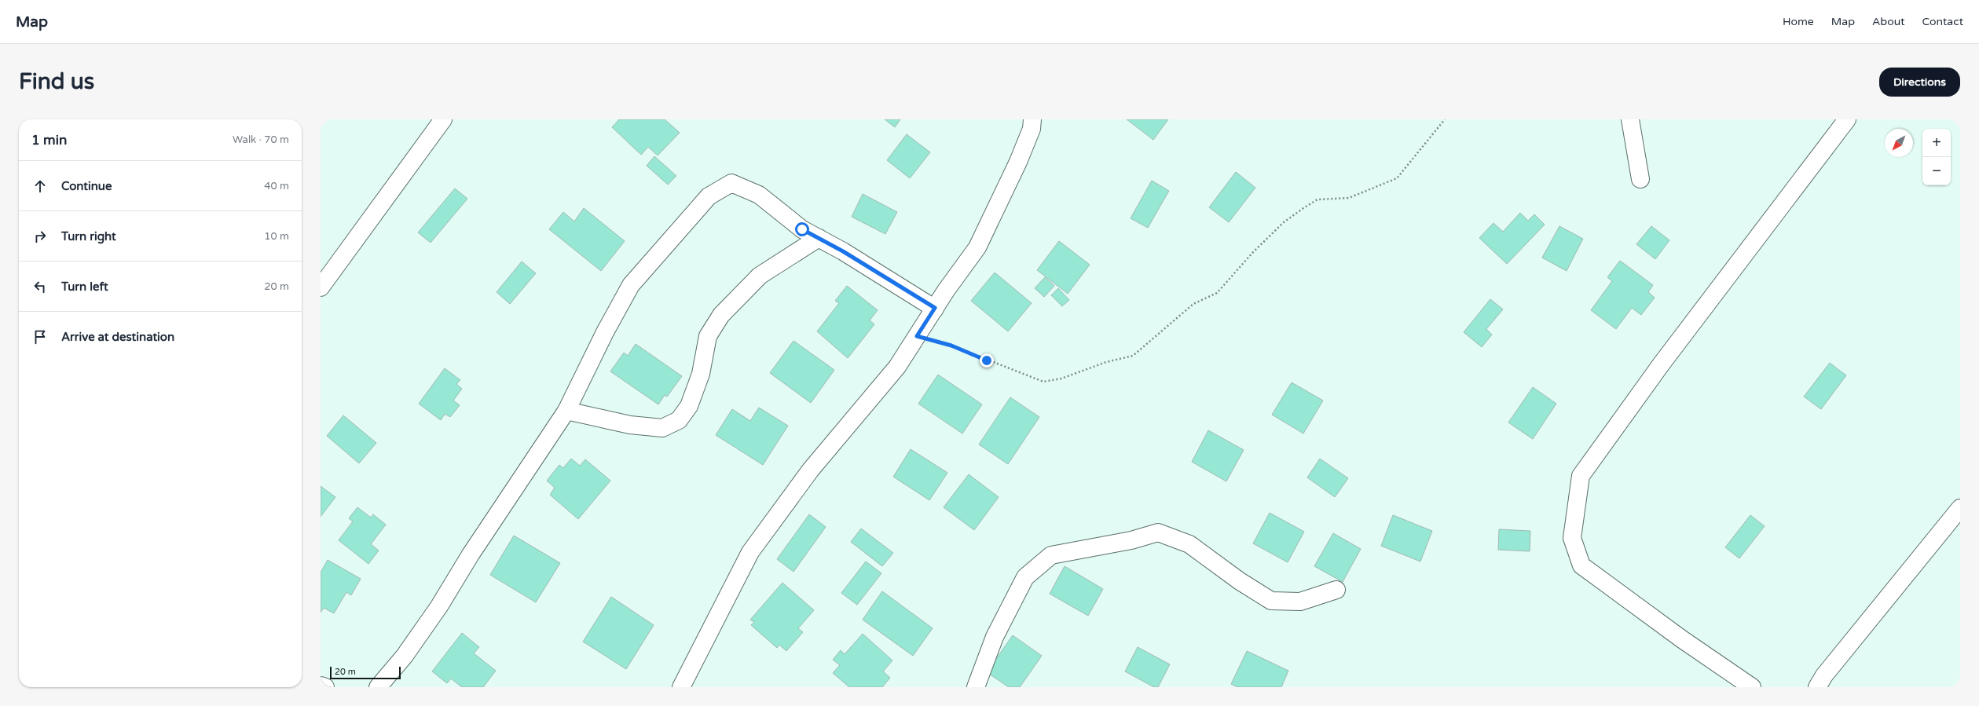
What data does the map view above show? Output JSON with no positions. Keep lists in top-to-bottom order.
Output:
{
  "scale_bar": "20 m",
  "north": "bottom left",
  "page": {
    "header": "Map",
    "nav": [
      "Home",
      "Map",
      "About",
      "Contact"
    ],
    "buttons": "Directions",
    "title": "Find us",
    "heading": ["1 min", "Walk · 70 m"],
    "map_buttons": ["+", "−"],
    "list": [
      ["Continue", "40 m"],
      ["Turn right", "10 m"],
      ["Turn left", "20 m"],
      "Arrive at destination"
    ],
    "scale": "20 m"
  }
}
